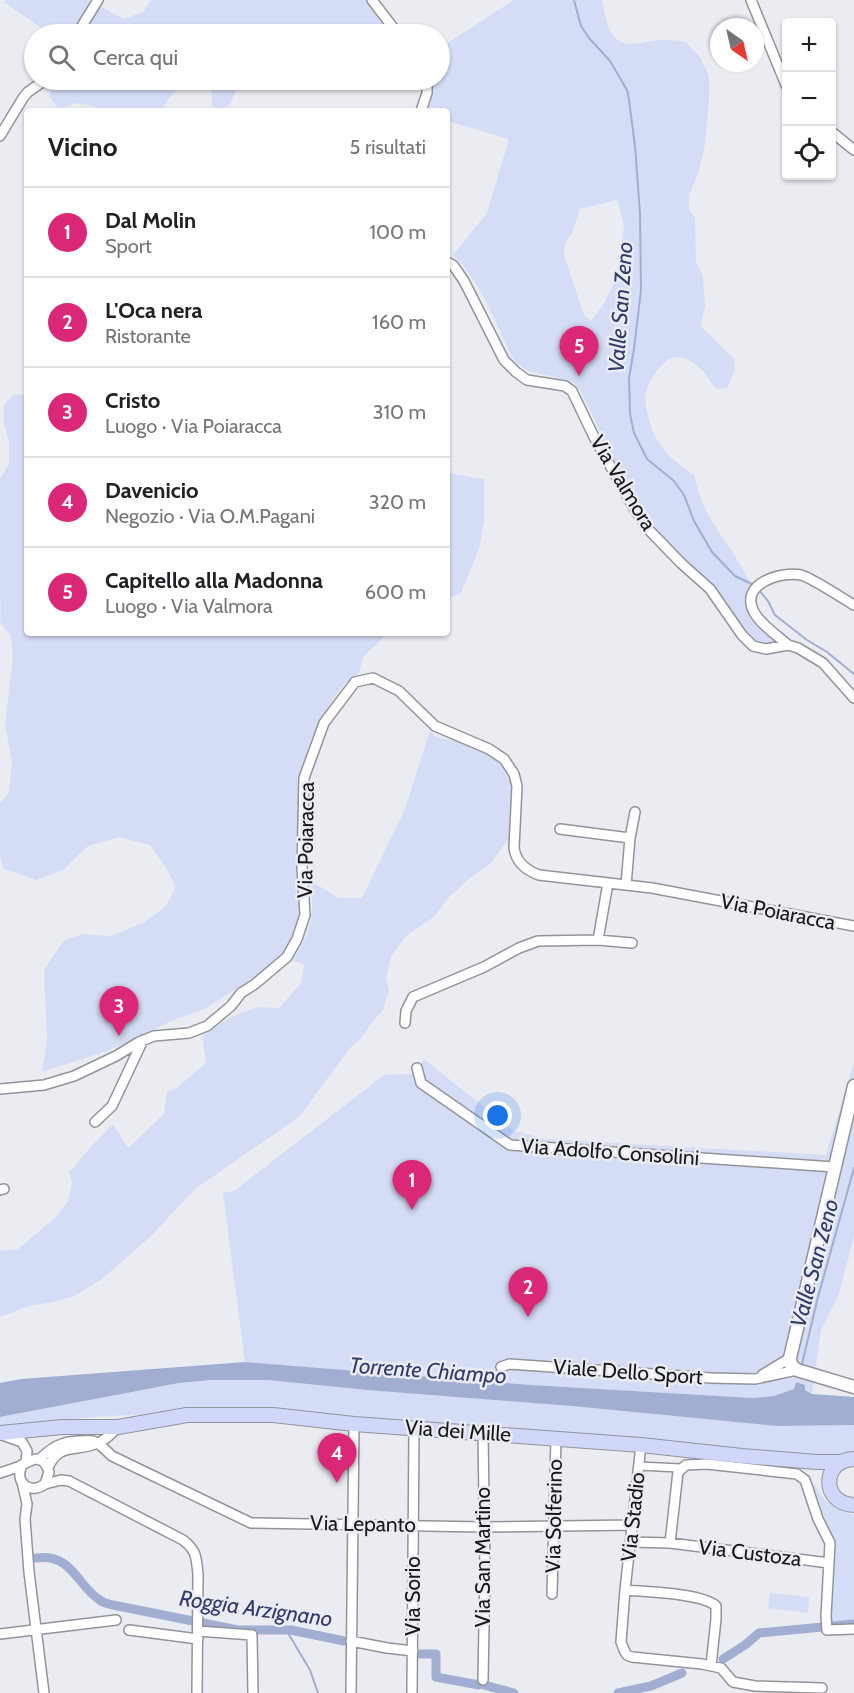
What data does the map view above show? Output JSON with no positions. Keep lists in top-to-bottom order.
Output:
{
  "streets": {
    "main road": ["Via dei Mille"],
    "street": [
      "Via Valmora",
      "Via Poiaracca",
      "Via Adolfo Consolini",
      "Viale Dello Sport",
      "Via Solferino",
      "Via Stadio",
      "Via Lepanto",
      "Via Custoza",
      "Via San Martino",
      "Via Sorio"
    ]
  },
  "crossings": [
    ["Via dei Mille", "Via Solferino"],
    ["Via dei Mille", "Via Stadio"],
    ["Via dei Mille", "Via San Martino"],
    ["Via dei Mille", "Via Sorio"],
    ["Via Solferino", "Via Lepanto"],
    ["Via Stadio", "Via Lepanto"],
    ["Via Stadio", "Via Custoza"],
    ["Via Lepanto", "Via San Martino"],
    ["Via Lepanto", "Via Sorio"]
  ],
  "water": ["Valle San Zeno", "Torrente Chiampo", "Roggia Arzignano"],
  "north": "bottom right",
  "page": {
    "map_buttons": ["+", "−"],
    "search": "Cerca qui",
    "heading": ["Vicino", "5 risultati"],
    "list": [
      {
        "mark": "1",
        "name": "Dal Molin",
        "note": "Sport",
        "value": "100 m"
      },
      {
        "mark": "2",
        "name": "L'Oca nera",
        "note": "Ristorante",
        "value": "160 m"
      },
      {
        "mark": "3",
        "name": "Cristo",
        "note": "Luogo · Via Poiaracca",
        "value": "310 m"
      },
      {
        "mark": "4",
        "name": "Davenicio",
        "note": "Negozio · Via O.M.Pagani",
        "value": "320 m"
      },
      {
        "mark": "5",
        "name": "Capitello alla Madonna",
        "note": "Luogo · Via Valmora",
        "value": "600 m"
      }
    ],
    "pins": [
      "5",
      "3",
      "1",
      "2",
      "4"
    ]
  }
}
